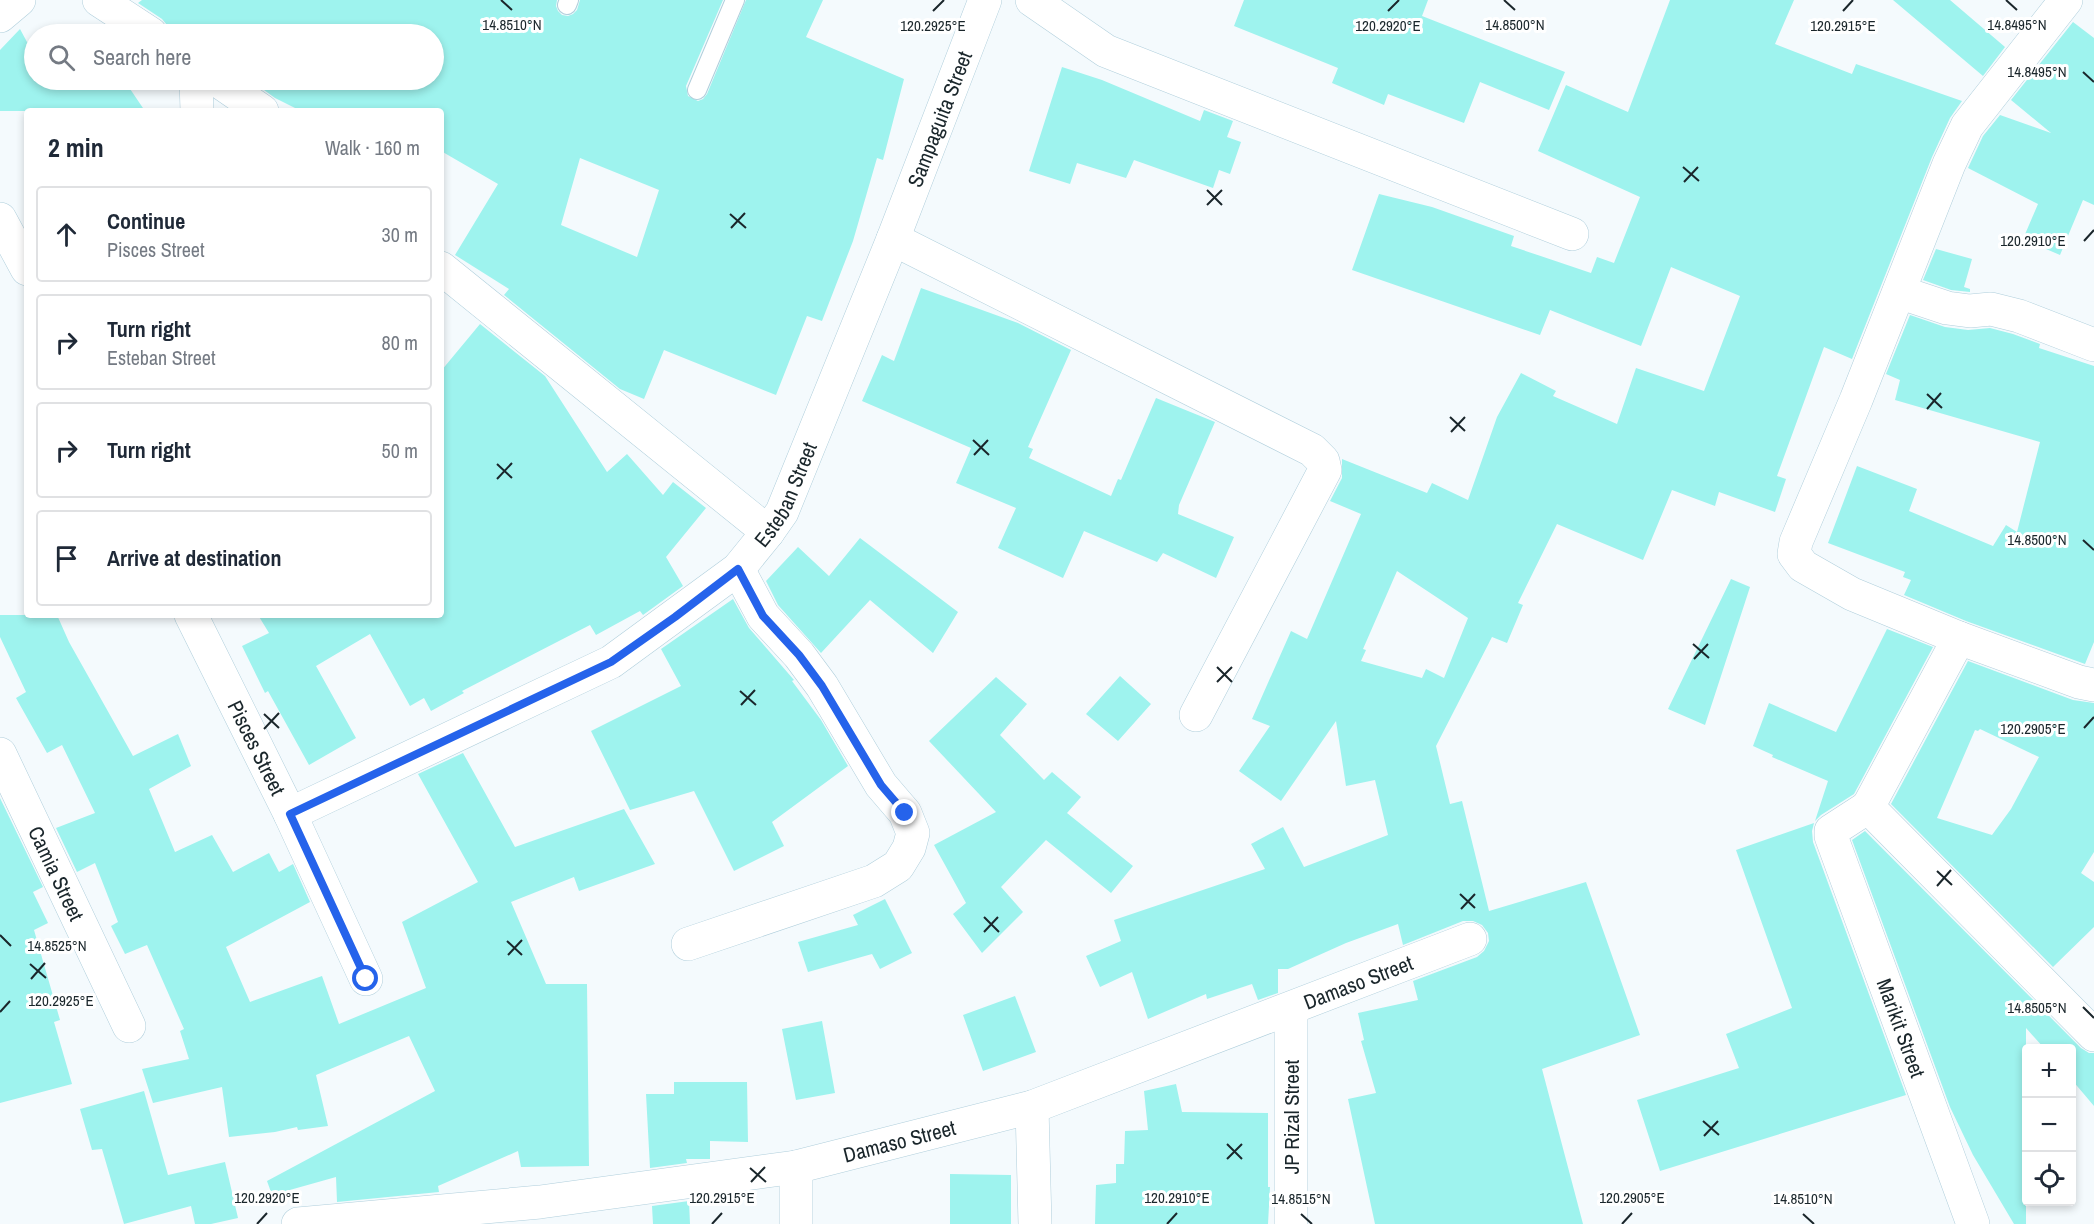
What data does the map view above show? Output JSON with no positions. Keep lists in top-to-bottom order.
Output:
{
  "streets": {
    "street": [
      "Sampaguita Street",
      "Esteban Street",
      "Pisces Street",
      "Camia Street",
      "Damaso Street",
      "Marikit Street",
      "JP Rizal Street"
    ]
  },
  "crossings": [
    ["Sampaguita Street", "Esteban Street"],
    ["Esteban Street", "Pisces Street"],
    ["Damaso Street", "JP Rizal Street"]
  ],
  "page": {
    "search": "Search here",
    "heading": ["2 min", "Walk · 160 m"],
    "list": [
      ["Continue", "Pisces Street", "30 m"],
      ["Turn right", "Esteban Street", "80 m"],
      ["Turn right", "50 m"],
      "Arrive at destination"
    ],
    "map_buttons": ["+", "−"]
  },
  "coordinates": [
    "14.8510°N",
    "14.8500°N",
    "14.8495°N",
    "120.2925°E",
    "120.2920°E",
    "120.2915°E",
    "120.2910°E",
    "120.2905°E",
    "14.8525°N",
    "14.8505°N",
    "14.8515°N"
  ]
}
